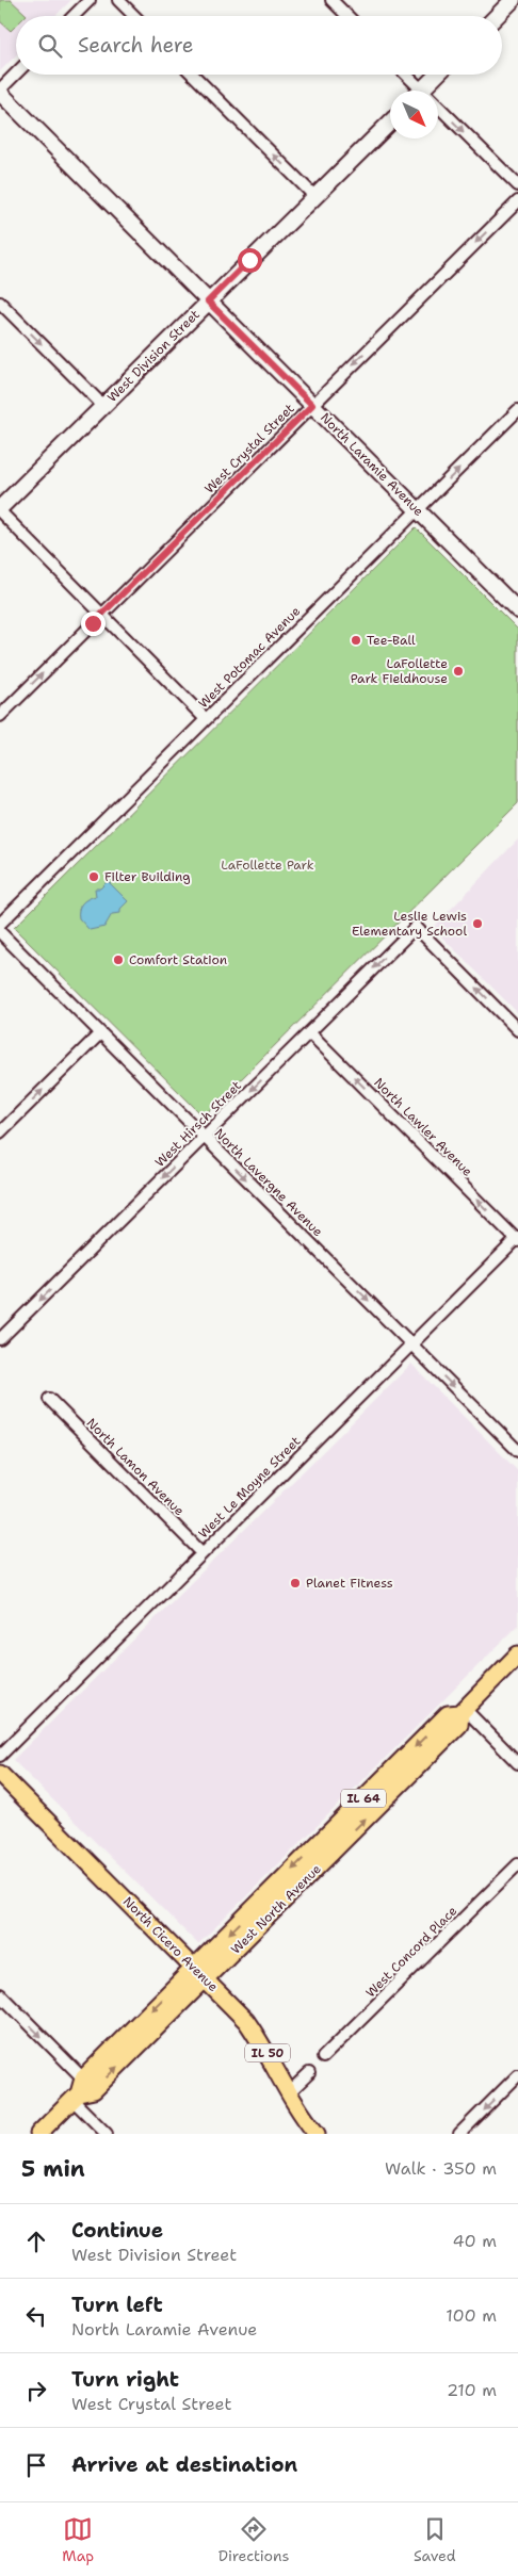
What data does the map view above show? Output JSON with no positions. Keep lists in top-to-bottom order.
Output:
{
  "streets": {
    "main road": [
      "IL 64",
      "West North Avenue",
      "North Cicero Avenue",
      "IL 50"
    ],
    "street": [
      "West Division Street",
      "West Crystal Street",
      "North Laramie Avenue",
      "West Potomac Avenue",
      "West Hirsch Street",
      "North Lawler Avenue",
      "North Lavergne Avenue",
      "North Lamon Avenue",
      "West Le Moyne Street",
      "West Concord Place"
    ]
  },
  "crossings": [
    ["West Division Street", "North Laramie Avenue"],
    ["West Crystal Street", "North Laramie Avenue"],
    ["North Laramie Avenue", "West Potomac Avenue"],
    ["West Hirsch Street", "North Lawler Avenue"],
    ["West Hirsch Street", "North Lavergne Avenue"],
    ["North Lawler Avenue", "West Le Moyne Street"],
    ["North Lavergne Avenue", "West Le Moyne Street"],
    ["North Lamon Avenue", "West Le Moyne Street"],
    ["West North Avenue", "North Cicero Avenue"]
  ],
  "one_way": ["West Hirsch Street", "North Lawler Avenue", "North Lavergne Avenue"],
  "parks": ["LaFollette Park"],
  "places": [
    "Tee-Ball",
    "LaFollette Park Fieldhouse",
    "Filter Building",
    "Leslie Lewis Elementary School",
    "Comfort Station",
    "Planet Fitness"
  ],
  "north": "bottom right",
  "page": {
    "search": "Search here",
    "heading": ["5 min", "Walk · 350 m"],
    "list": [
      ["Continue", "West Division Street", "40 m"],
      ["Turn left", "North Laramie Avenue", "100 m"],
      ["Turn right", "West Crystal Street", "210 m"],
      "Arrive at destination"
    ],
    "nav": ["Map", "Directions", "Saved"]
  }
}
